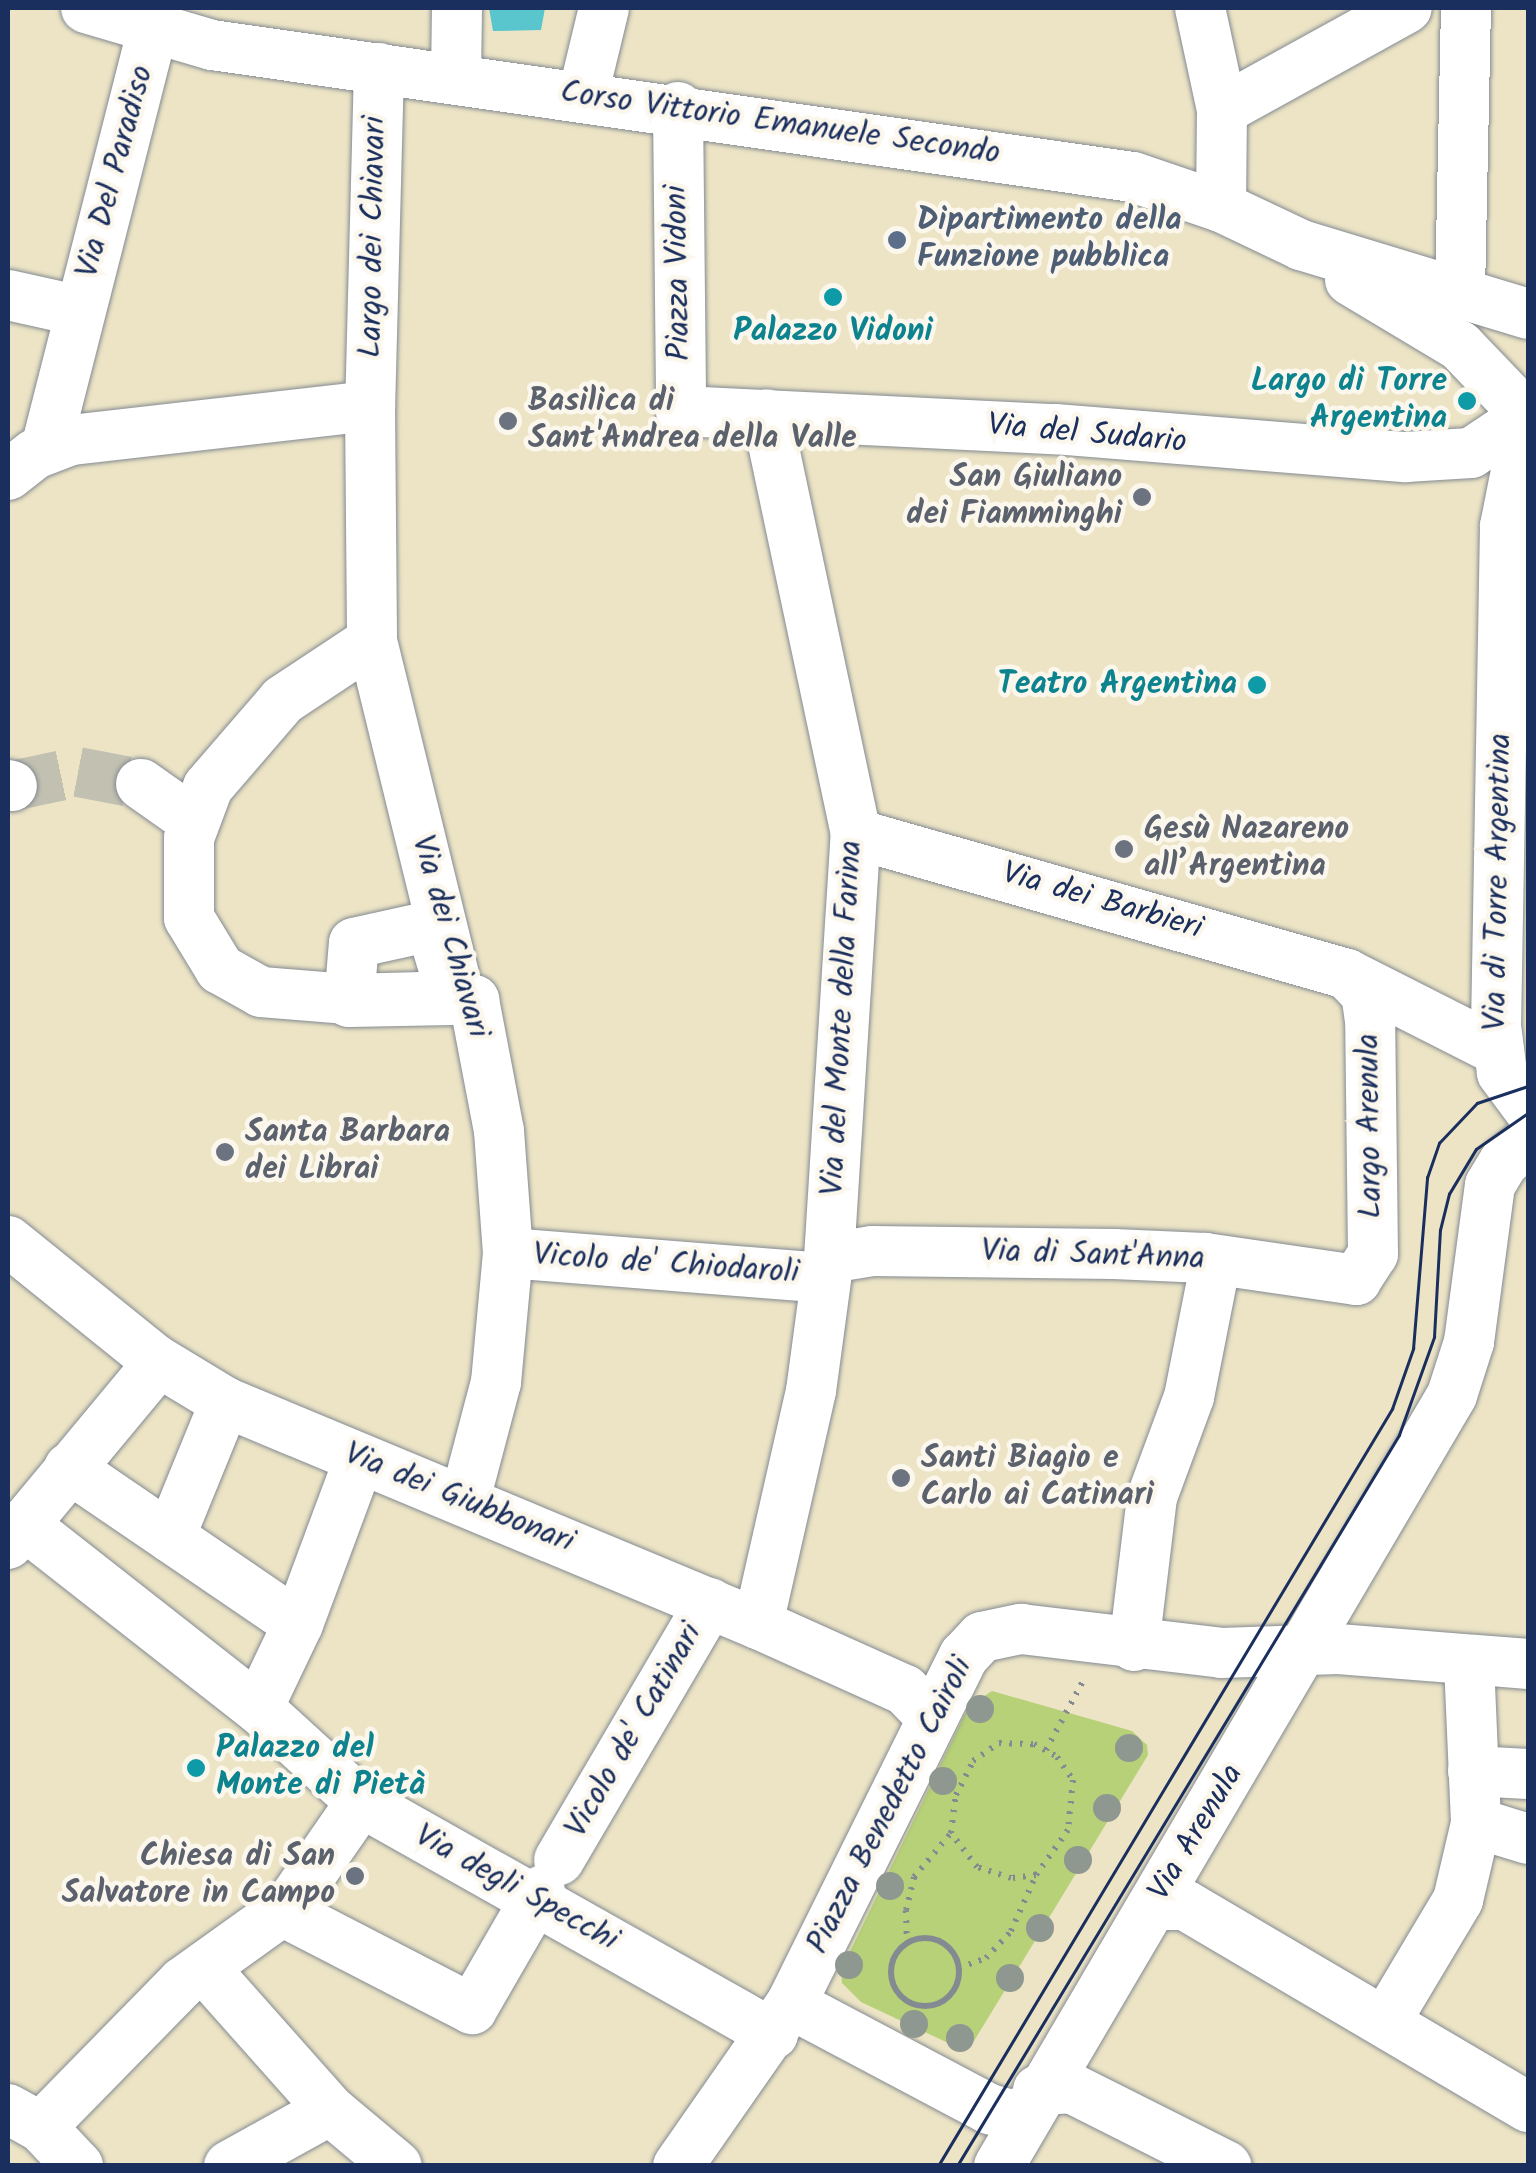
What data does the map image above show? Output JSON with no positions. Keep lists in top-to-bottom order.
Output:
{
  "streets": {
    "street": [
      "Corso Vittorio Emanuele Secondo",
      "Via Del Paradiso",
      "Largo dei Chiavari",
      "Piazza Vidoni",
      "Via del Sudario",
      "Via di Torre Argentina",
      "Via dei Barbieri",
      "Via dei Chiavari",
      "Via del Monte della Farina",
      "Largo Arenula",
      "Via di Sant'Anna",
      "Vicolo de' Chiodaroli",
      "Via dei Giubbonari",
      "Vicolo de' Catinari",
      "Piazza Benedetto Cairoli",
      "Via Arenula",
      "Via degli Specchi"
    ]
  },
  "crossings": [
    ["Corso Vittorio Emanuele Secondo", "Via Del Paradiso"],
    ["Corso Vittorio Emanuele Secondo", "Largo dei Chiavari"],
    ["Corso Vittorio Emanuele Secondo", "Piazza Vidoni"],
    ["Piazza Vidoni", "Via del Sudario"],
    ["Piazza Vidoni", "Via del Monte della Farina"],
    ["Via del Sudario", "Via di Torre Argentina"],
    ["Via del Sudario", "Via del Monte della Farina"],
    ["Via di Torre Argentina", "Via dei Barbieri"],
    ["Via dei Barbieri", "Via del Monte della Farina"],
    ["Via dei Barbieri", "Largo Arenula"],
    ["Via dei Chiavari", "Vicolo de' Chiodaroli"],
    ["Via dei Chiavari", "Via dei Giubbonari"],
    ["Via del Monte della Farina", "Via di Sant'Anna"],
    ["Via del Monte della Farina", "Vicolo de' Chiodaroli"],
    ["Via del Monte della Farina", "Via dei Giubbonari"],
    ["Largo Arenula", "Via di Sant'Anna"],
    ["Via di Sant'Anna", "Vicolo de' Chiodaroli"],
    ["Via dei Giubbonari", "Vicolo de' Catinari"],
    ["Via dei Giubbonari", "Piazza Benedetto Cairoli"],
    ["Vicolo de' Catinari", "Via degli Specchi"],
    ["Piazza Benedetto Cairoli", "Via Arenula"],
    ["Piazza Benedetto Cairoli", "Via degli Specchi"]
  ],
  "places": [
    "Dipartimento della Funzione pubblica",
    "Palazzo Vidoni",
    "Largo di Torre Argentina",
    "Basilica di Sant'Andrea della Valle",
    "San Giuliano dei Fiamminghi",
    "Teatro Argentina",
    "Gesù Nazareno all’Argentina",
    "Santa Barbara dei Librai",
    "Santi Biagio e Carlo ai Catinari",
    "Palazzo del Monte di Pietà",
    "Chiesa di San Salvatore in Campo"
  ]
}
